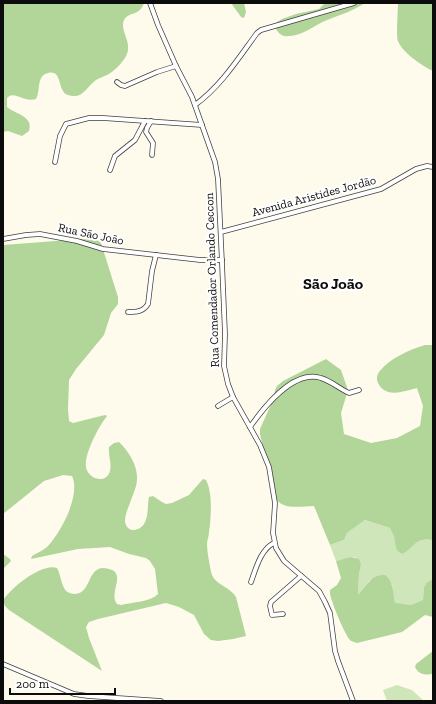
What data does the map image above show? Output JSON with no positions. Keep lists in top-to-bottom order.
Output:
{
  "streets": {
    "street": ["Avenida Aristides Jordão", "Rua São João", "Rua Comendador Orlando Ceccon"]
  },
  "crossings": [
    ["Avenida Aristides Jordão", "Rua Comendador Orlando Ceccon"],
    ["Rua São João", "Rua Comendador Orlando Ceccon"]
  ],
  "districts": ["São João"],
  "scale_bar": "200 m"
}
